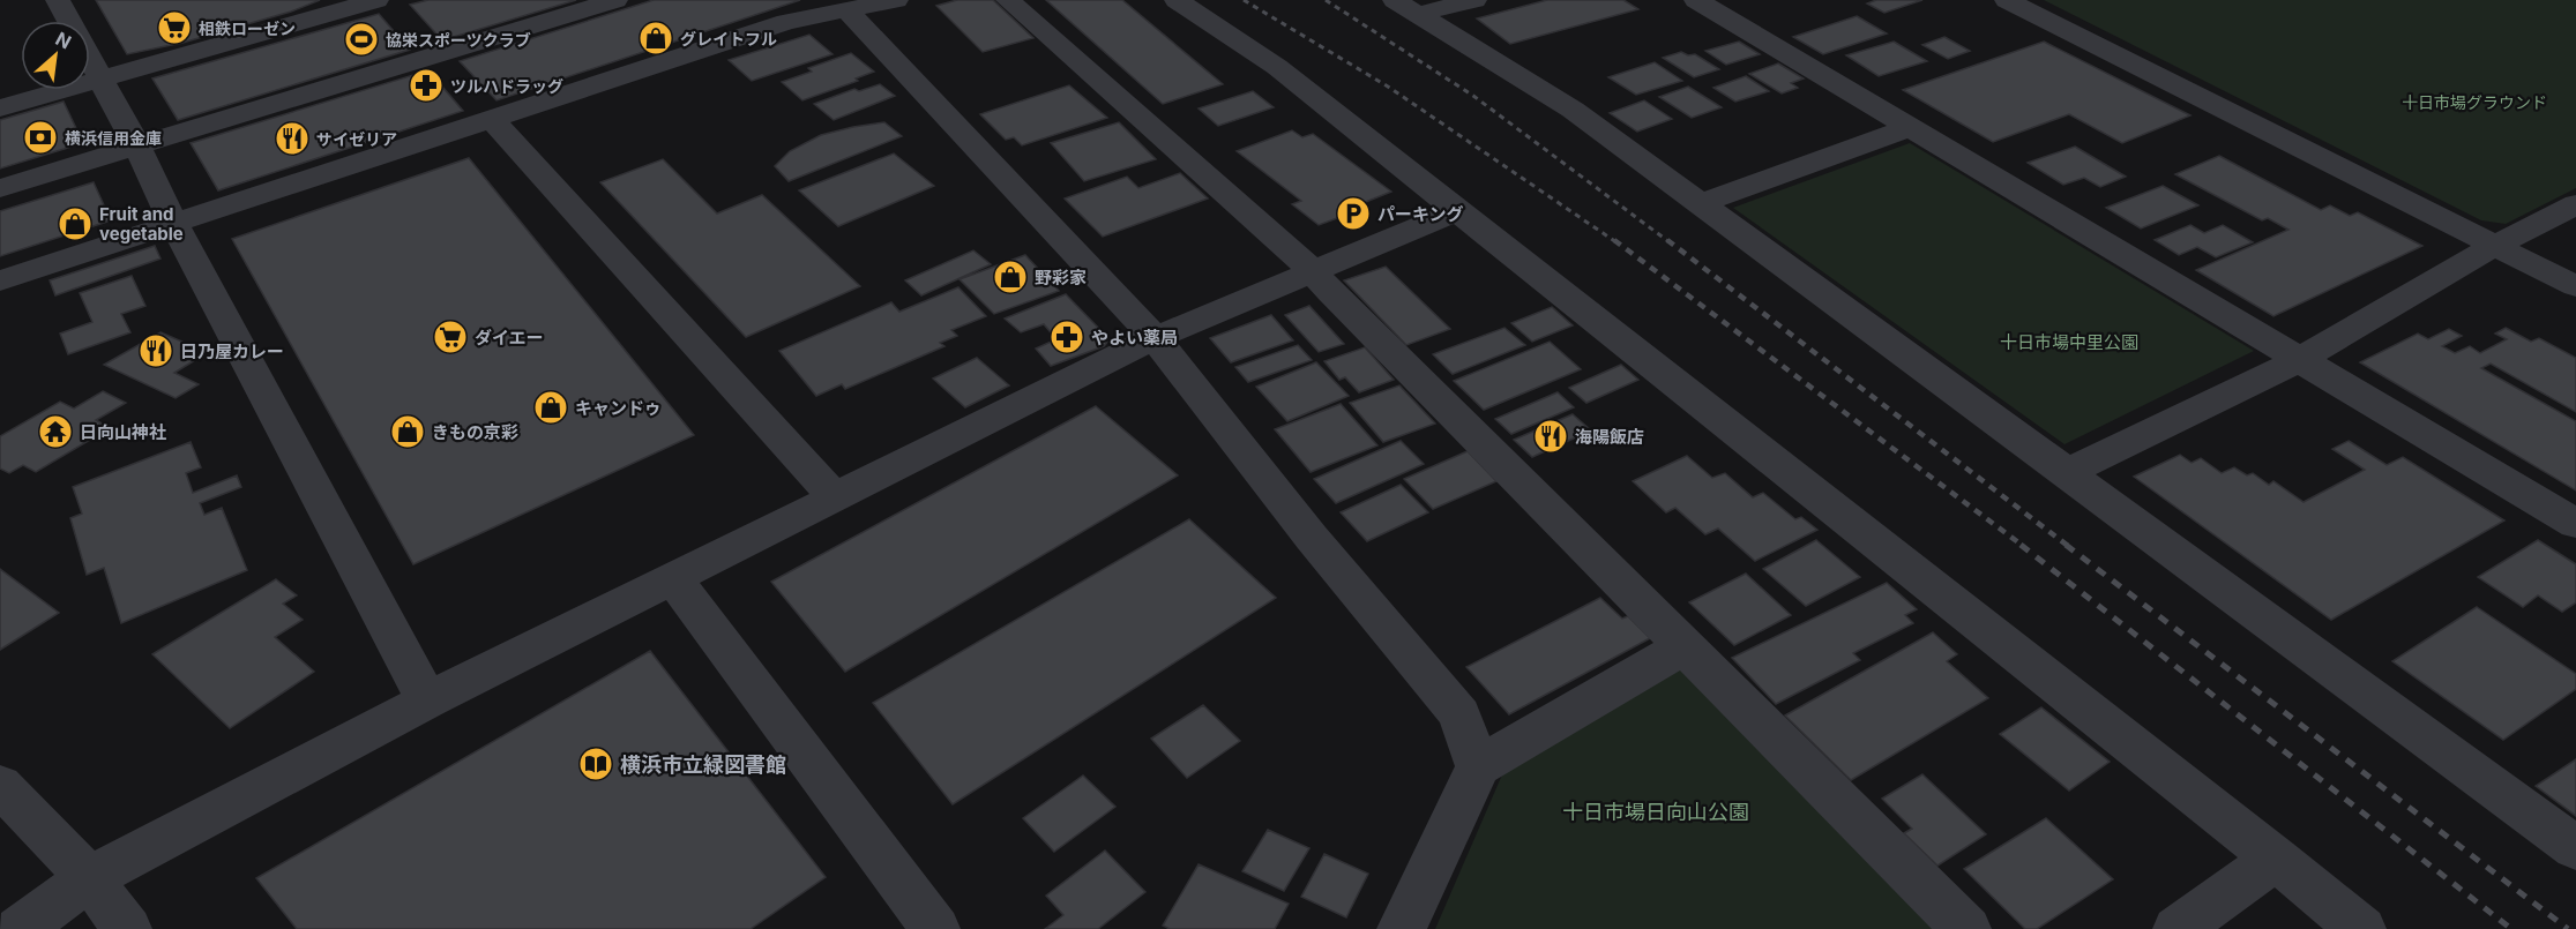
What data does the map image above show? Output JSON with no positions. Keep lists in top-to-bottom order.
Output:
{
  "parks": ["十日市場グラウンド", "十日市場中里公園", "十日市場日向山公園"],
  "places": {
    "supermarket": ["相鉄ローゼン", "ダイエー"],
    "shop": [
      "グレイトフル",
      "Fruit and vegetable",
      "野彩家",
      "キャンドゥ",
      "きもの京彩"
    ],
    "sports": ["協栄スポーツクラブ"],
    "pharmacy": ["ツルハドラッグ", "やよい薬局"],
    "bank": ["横浜信用金庫"],
    "restaurant": ["サイゼリア", "日乃屋カレー", "海陽飯店"],
    "parking": ["パーキング"],
    "temple": ["日向山神社"],
    "library": ["横浜市立緑図書館"]
  },
  "north": "top right"
}
